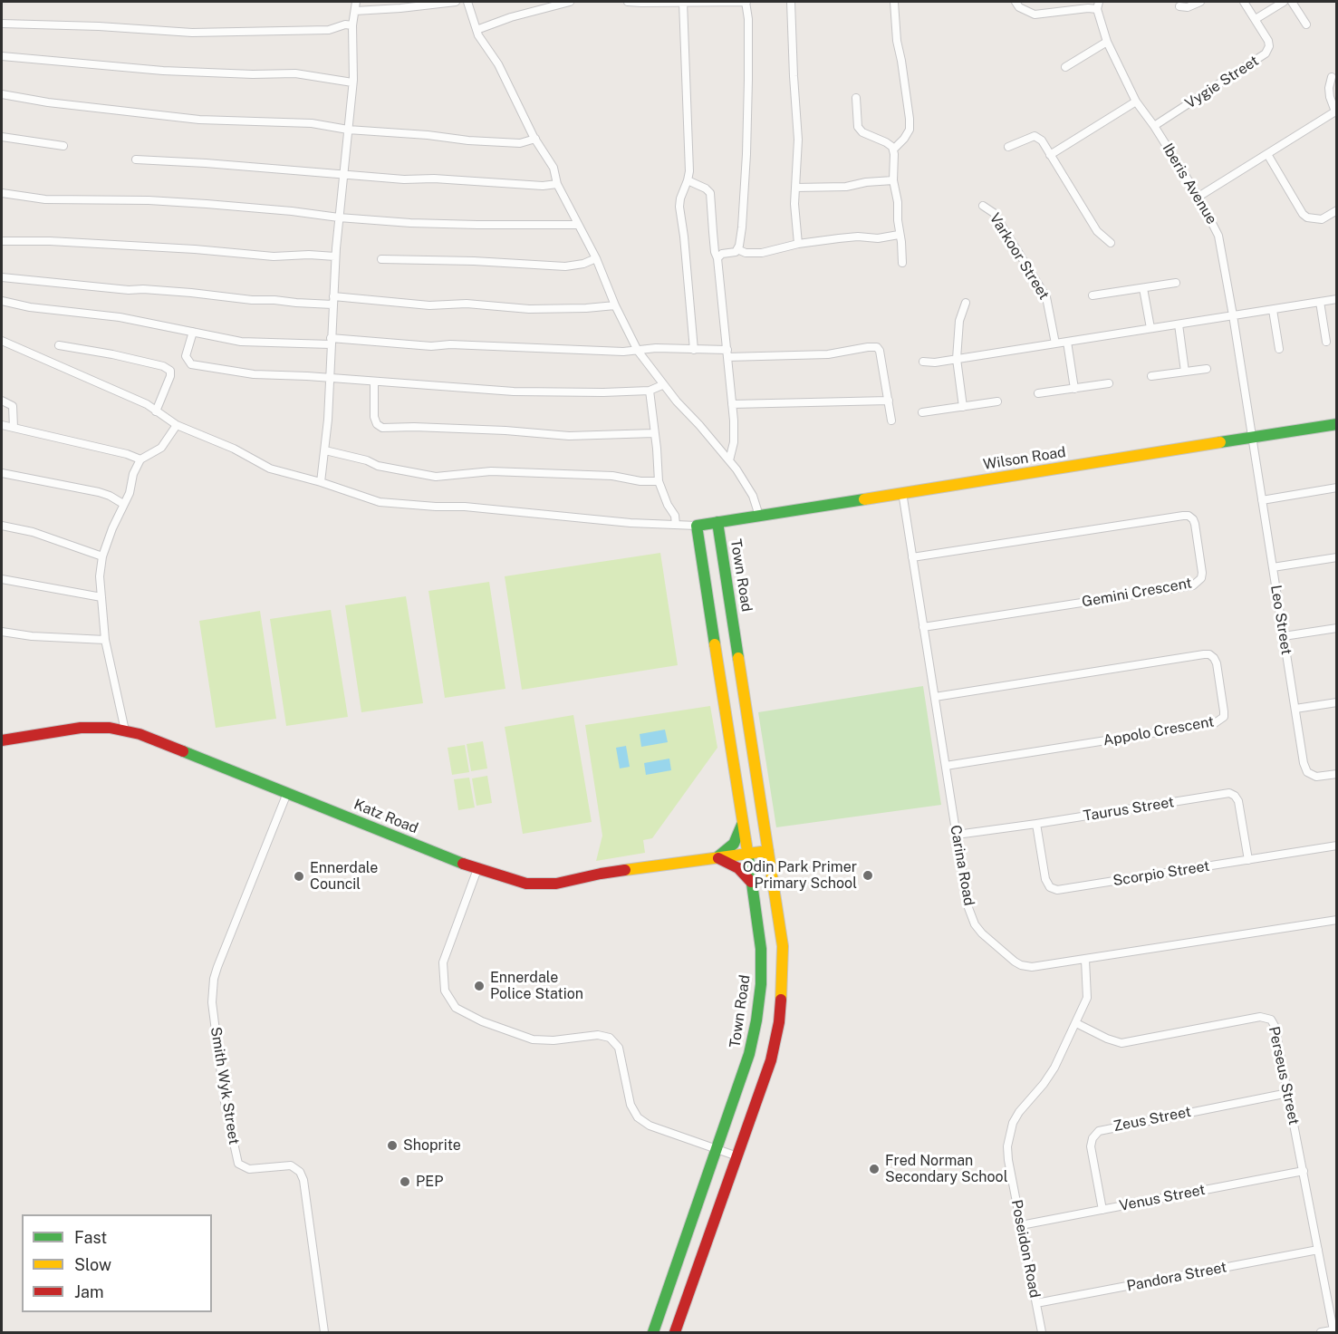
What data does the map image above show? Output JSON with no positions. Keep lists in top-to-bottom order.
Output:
{
  "streets": {
    "street": [
      "Vygie Street",
      "Iberis Avenue",
      "Varkoor Street",
      "Wilson Road",
      "Town Road",
      "Gemini Crescent",
      "Leo Street",
      "Appolo Crescent",
      "Taurus Street",
      "Katz Road",
      "Carina Road",
      "Scorpio Street",
      "Perseus Street",
      "Smith Wyk Street",
      "Zeus Street",
      "Venus Street",
      "Poseidon Road",
      "Pandora Street"
    ]
  },
  "crossings": [
    ["Vygie Street", "Iberis Avenue"],
    ["Iberis Avenue", "Wilson Road"],
    ["Iberis Avenue", "Leo Street"],
    ["Wilson Road", "Town Road"],
    ["Wilson Road", "Leo Street"],
    ["Wilson Road", "Carina Road"],
    ["Town Road", "Katz Road"],
    ["Gemini Crescent", "Carina Road"],
    ["Appolo Crescent", "Carina Road"],
    ["Taurus Street", "Carina Road"],
    ["Taurus Street", "Scorpio Street"],
    ["Katz Road", "Smith Wyk Street"],
    ["Carina Road", "Poseidon Road"],
    ["Perseus Street", "Zeus Street"],
    ["Perseus Street", "Venus Street"],
    ["Perseus Street", "Poseidon Road"],
    ["Perseus Street", "Pandora Street"],
    ["Zeus Street", "Venus Street"],
    ["Venus Street", "Poseidon Road"],
    ["Poseidon Road", "Pandora Street"]
  ],
  "places": [
    "Odin Park Primer Primary School",
    "Ennerdale Council",
    "Ennerdale Police Station",
    "Shoprite",
    "Fred Norman Secondary School",
    "PEP"
  ],
  "legend": ["Fast", "Slow", "Jam"]
}
